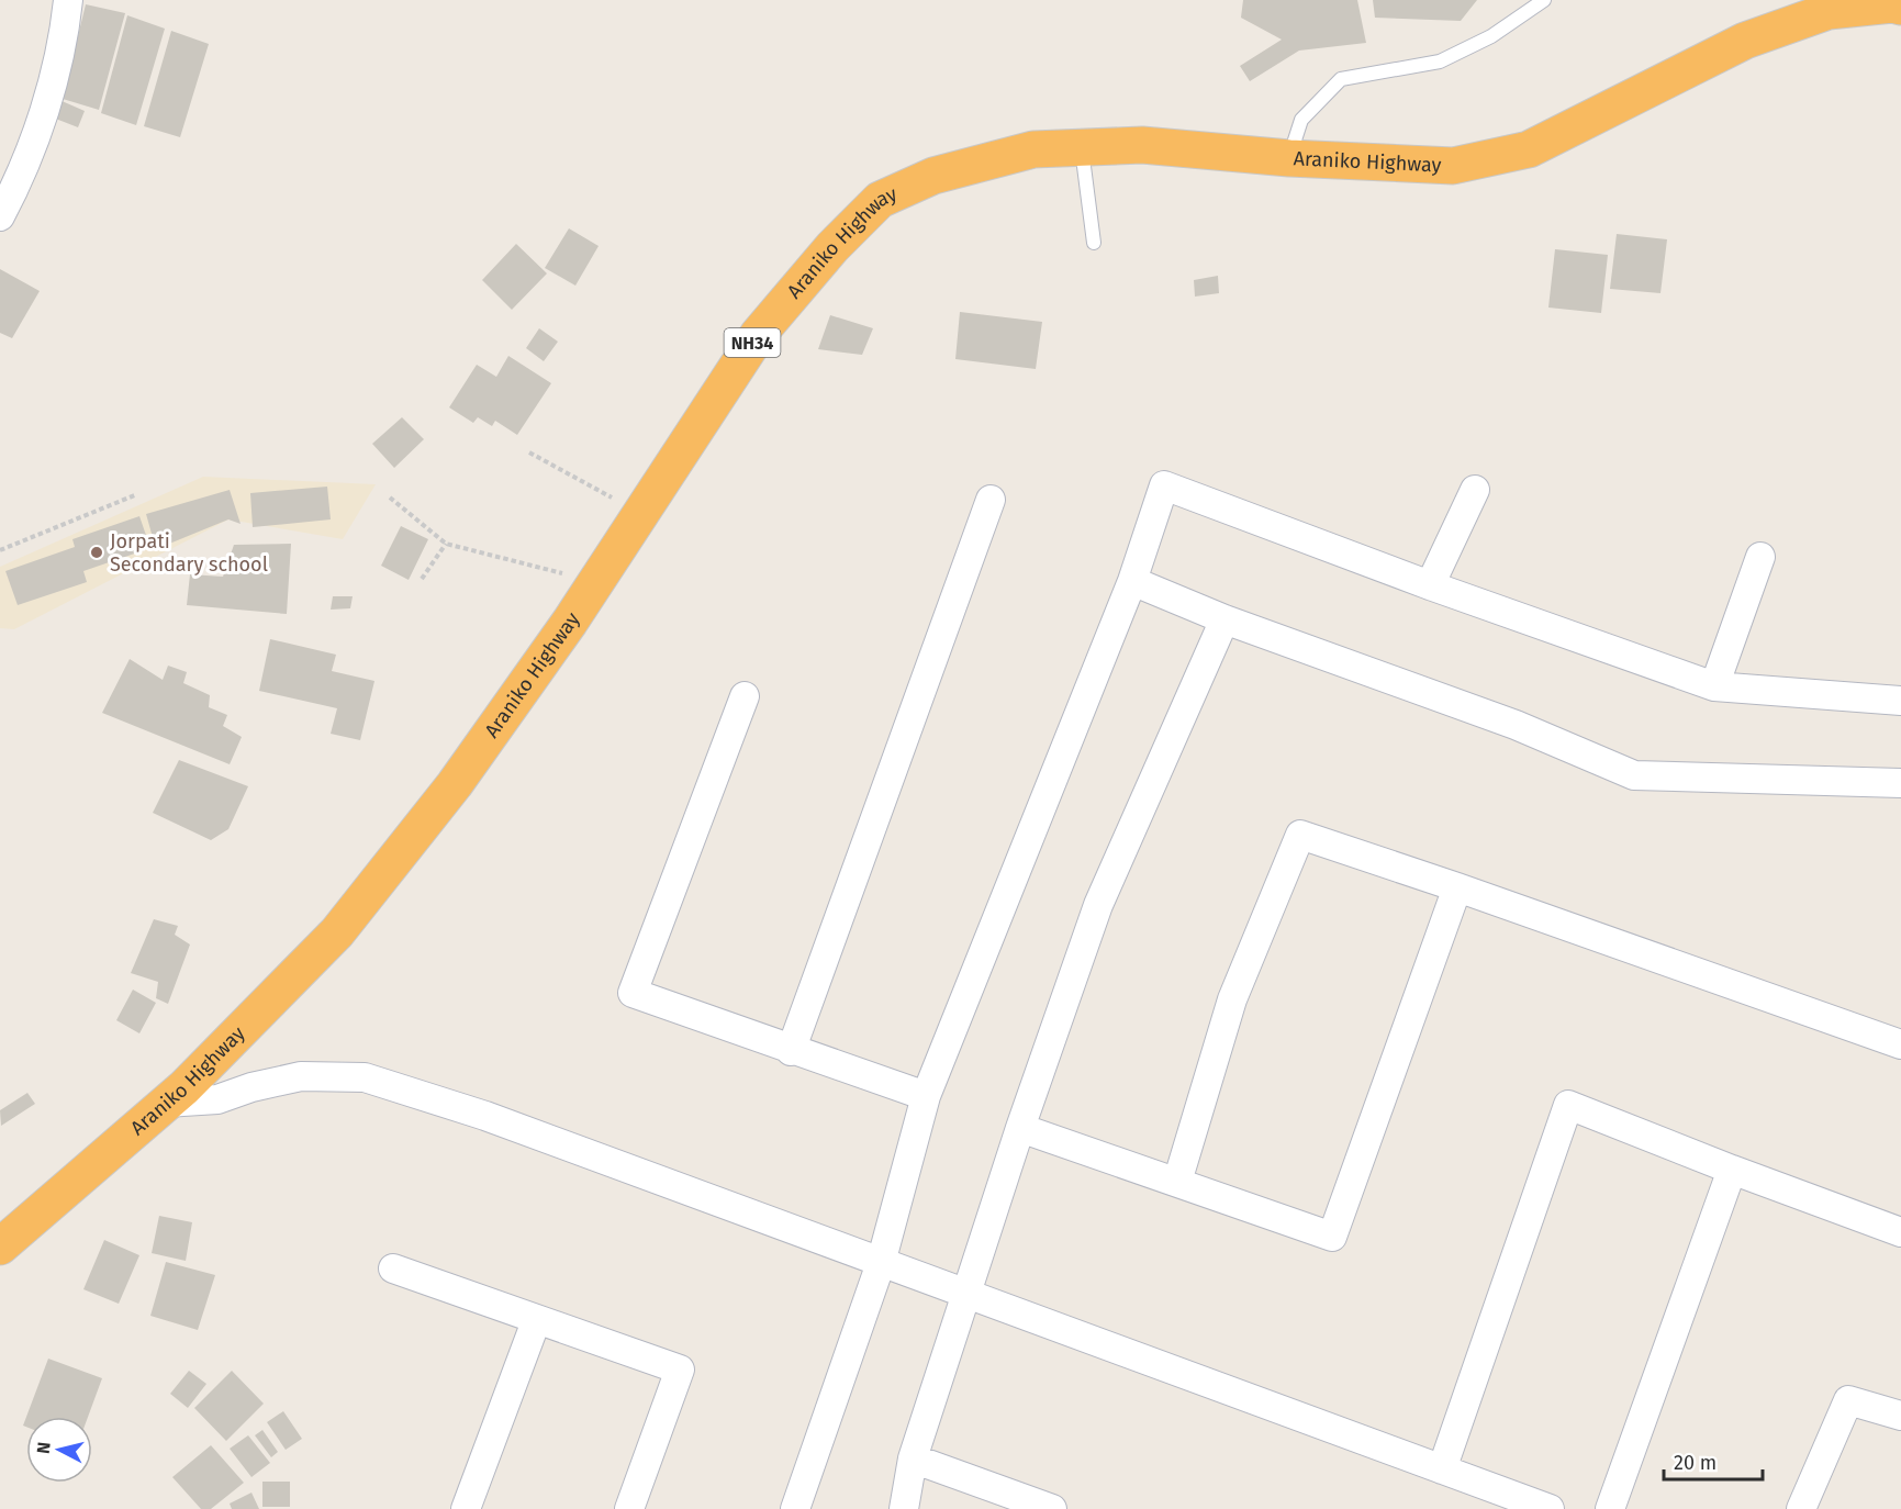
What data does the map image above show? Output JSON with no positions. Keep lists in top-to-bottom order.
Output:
{
  "streets": {
    "highway": ["Araniko Highway", "NH34"]
  },
  "places": ["Jorpati Secondary school"],
  "scale_bar": "20 m",
  "north": "left"
}
